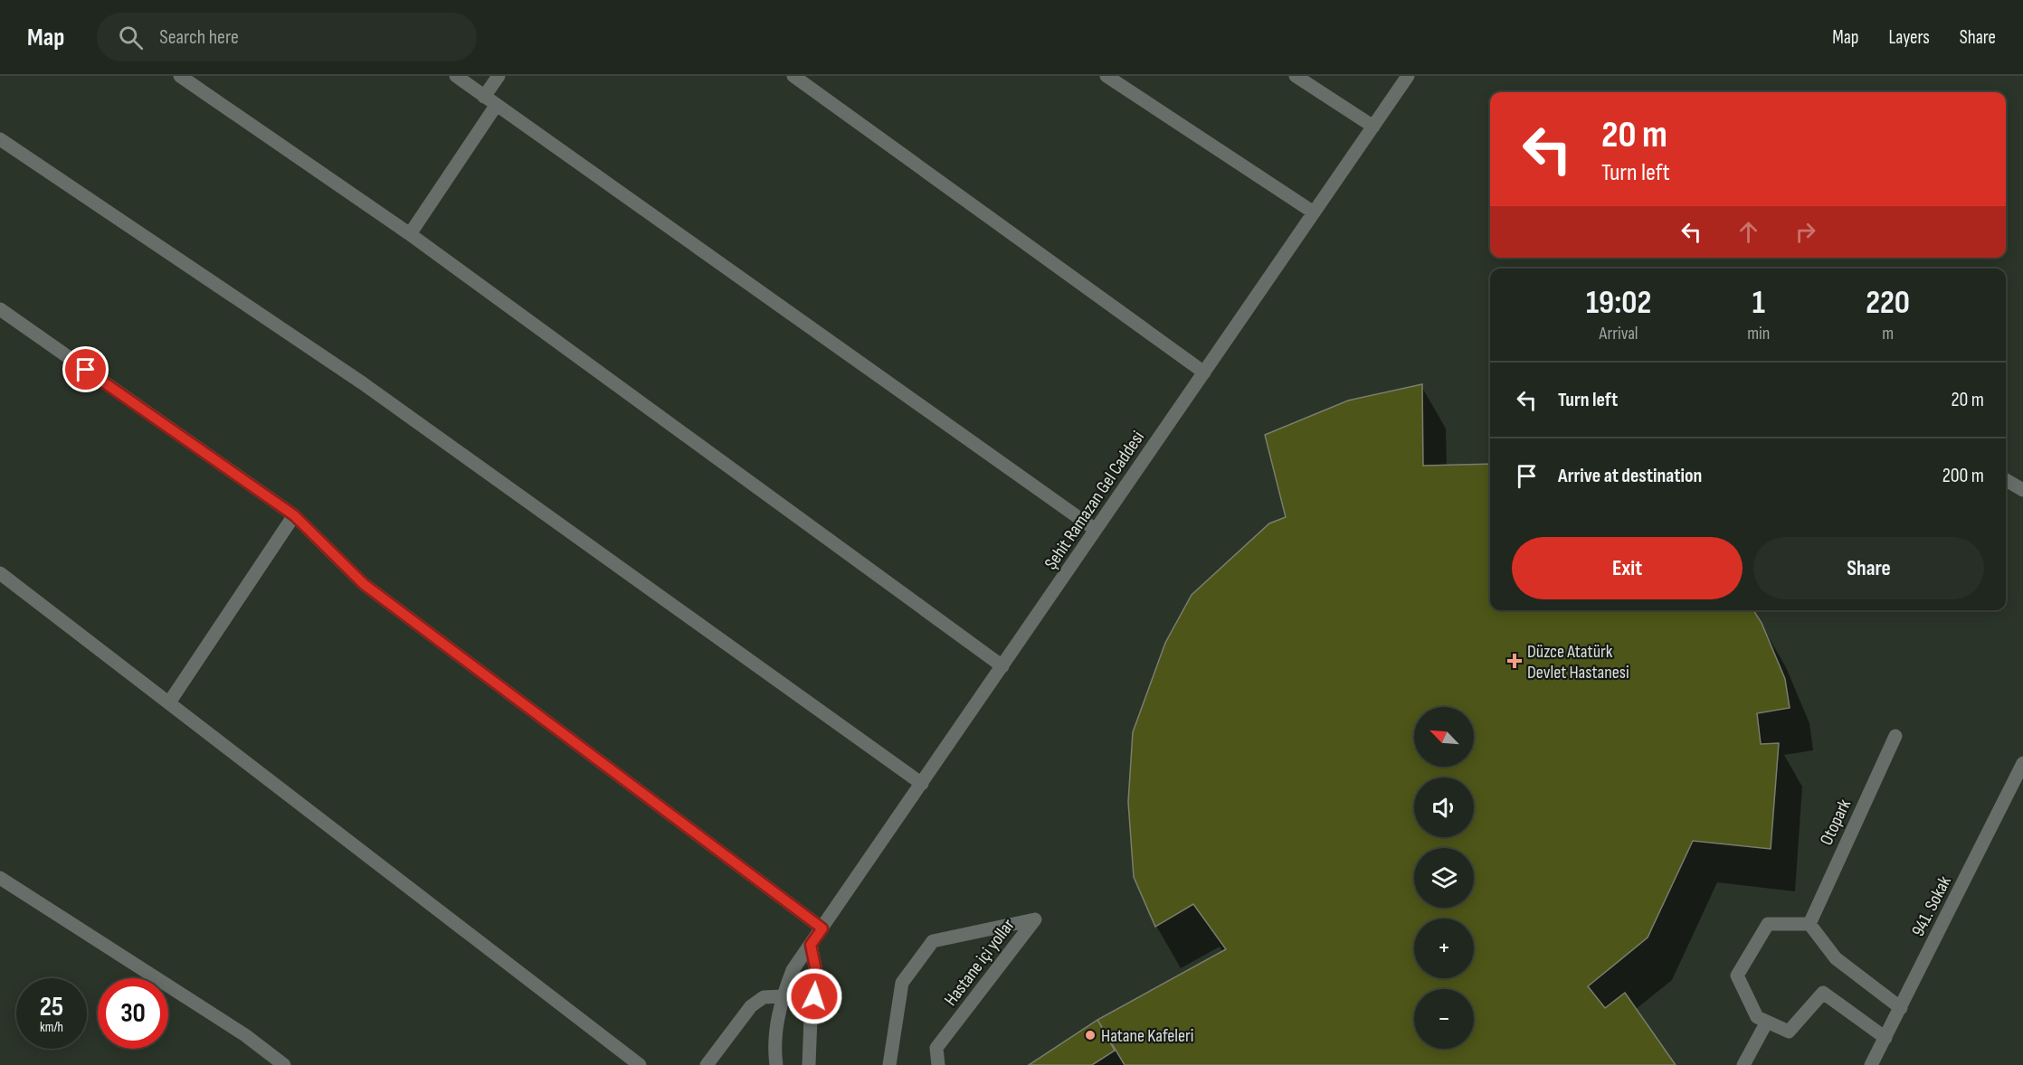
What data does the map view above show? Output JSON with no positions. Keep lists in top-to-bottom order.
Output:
{
  "streets": {
    "street": [
      "Şehit Ramazan Gel Caddesi",
      "Otopark",
      "941. Sokak",
      "Hastane içi yollar"
    ]
  },
  "places": {
    "health": ["Düzce Atatürk Devlet Hastanesi"],
    "other": ["Hatane Kafeleri"]
  },
  "north": "top left",
  "page": {
    "header": "Map",
    "search": "Search here",
    "nav": ["Map", "Layers", "Share"],
    "turn": ["20 m", "Turn left"],
    "eta": [
      "19:02",
      "Arrival",
      "1",
      "min",
      "220",
      "m"
    ],
    "list": [
      {
        "name": "Turn left",
        "value": "20 m"
      },
      {
        "name": "Arrive at destination",
        "value": "200 m"
      }
    ],
    "buttons": ["Exit", "Share"],
    "map_buttons": ["+", "−"],
    "speed": "25 km/h",
    "limit": "30"
  }
}
